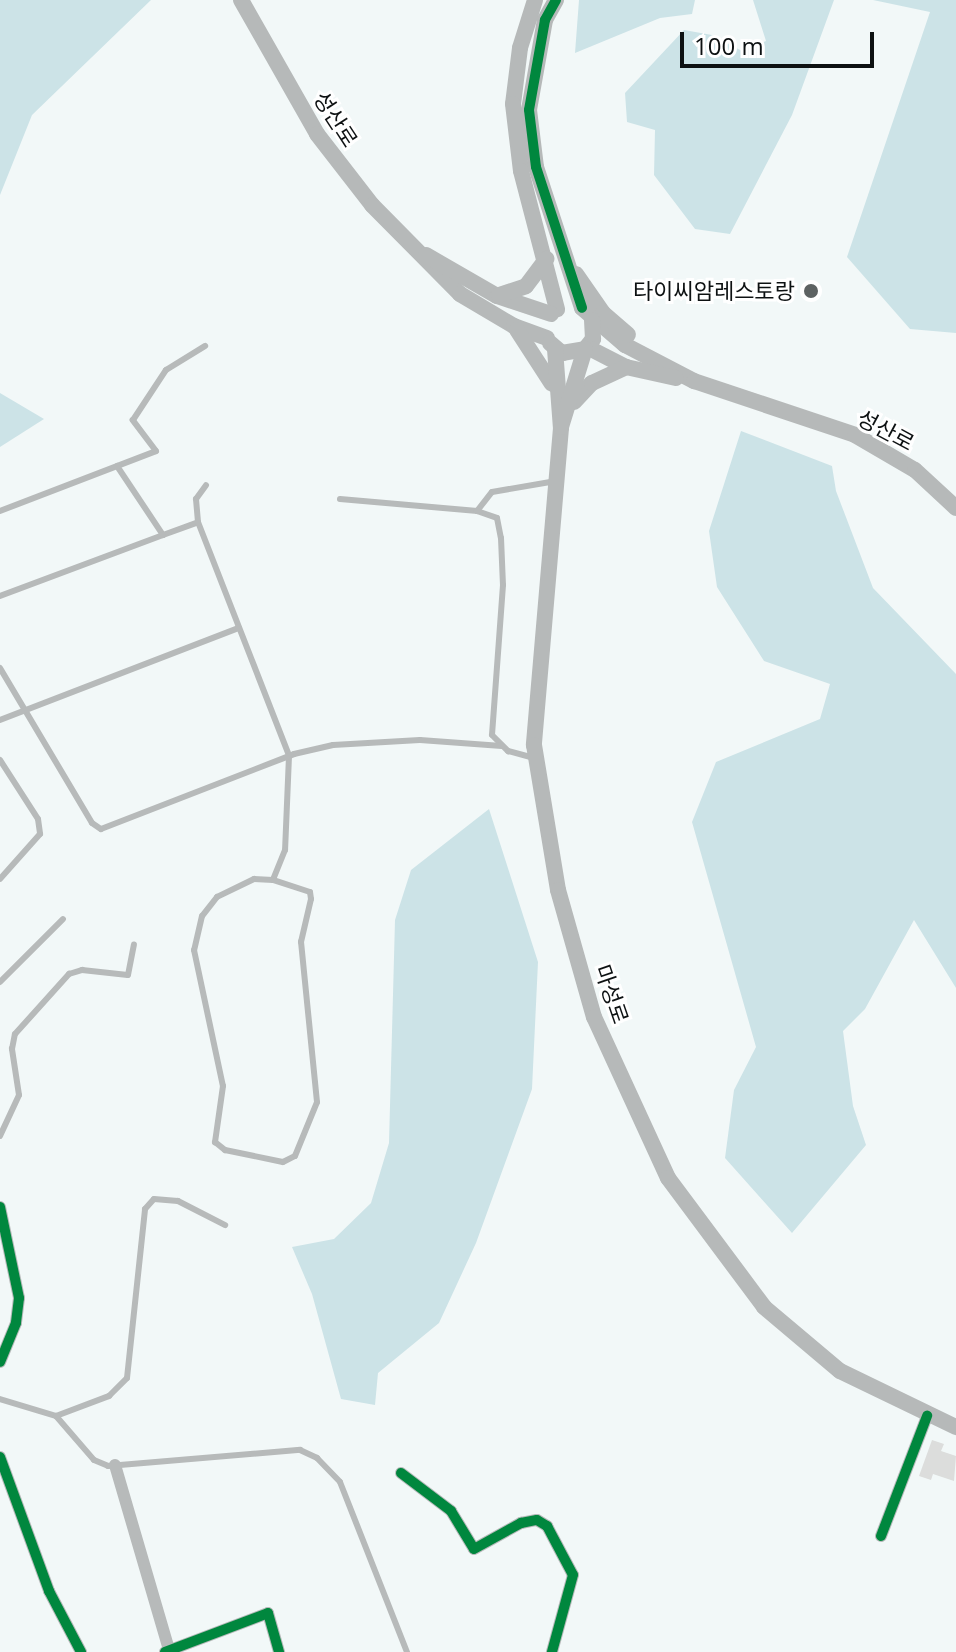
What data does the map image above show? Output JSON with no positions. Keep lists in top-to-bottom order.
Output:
{
  "streets": {
    "main road": ["성산로", "마성로"]
  },
  "places": ["타이씨암레스토랑"],
  "scale_bar": "100 m"
}
